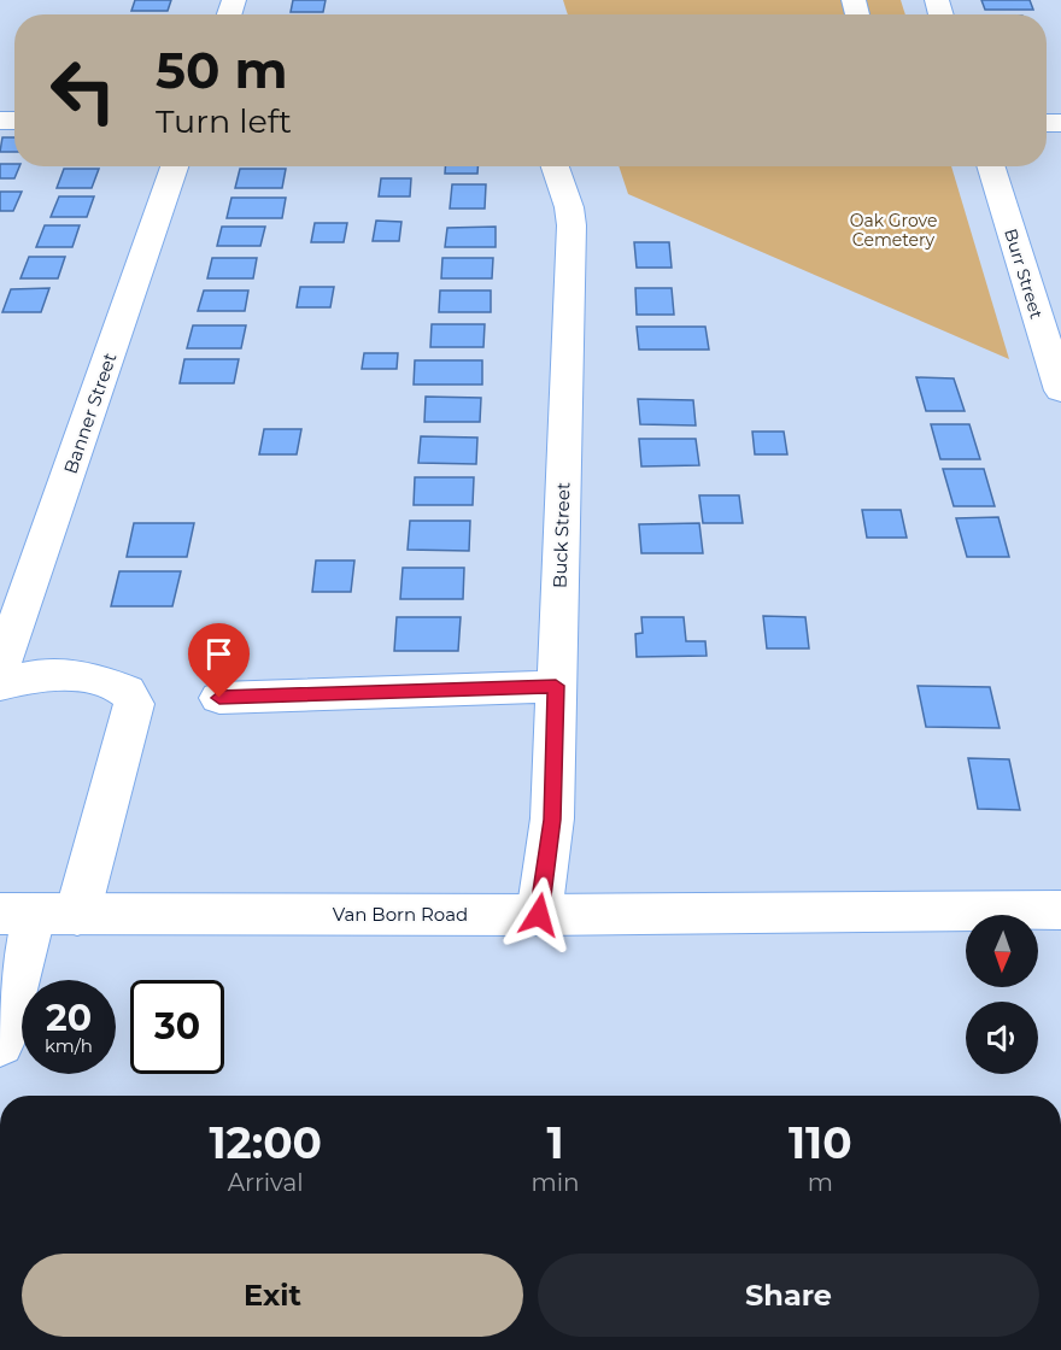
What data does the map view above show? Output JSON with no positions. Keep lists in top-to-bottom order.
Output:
{
  "streets": {
    "street": [
      "Burr Street",
      "Banner Street",
      "Buck Street",
      "Van Born Road"
    ]
  },
  "crossings": [
    ["Buck Street", "Van Born Road"]
  ],
  "parks": ["Oak Grove Cemetery"],
  "north": "bottom",
  "page": {
    "turn": ["50 m", "Turn left"],
    "speed": "20 km/h",
    "limit": "30",
    "eta": [
      "12:00",
      "Arrival",
      "1",
      "min",
      "110",
      "m"
    ],
    "buttons": ["Exit", "Share"]
  }
}
